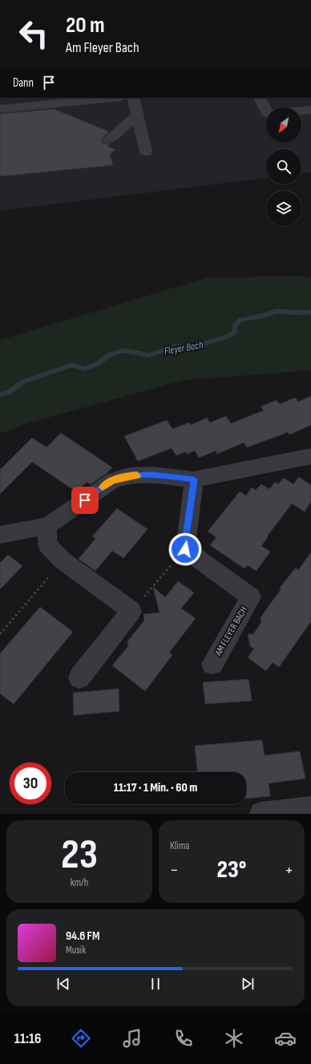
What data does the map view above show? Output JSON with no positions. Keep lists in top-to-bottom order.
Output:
{
  "streets": {
    "street": ["AM FLEYER BACH"]
  },
  "water": ["Fleyer Bach"],
  "north": "bottom left",
  "page": {
    "turn": ["20 m", "Am Fleyer Bach"],
    "then": "Dann",
    "limit": "30",
    "trip": "11:17 · 1 Min. · 60 m",
    "tile": [
      ["23", "km/h"],
      "Klima"
    ],
    "heat": ["−", "23°", "+"],
    "song": ["94.6 FM", "Musik"],
    "tabs": "11:16"
  }
}
